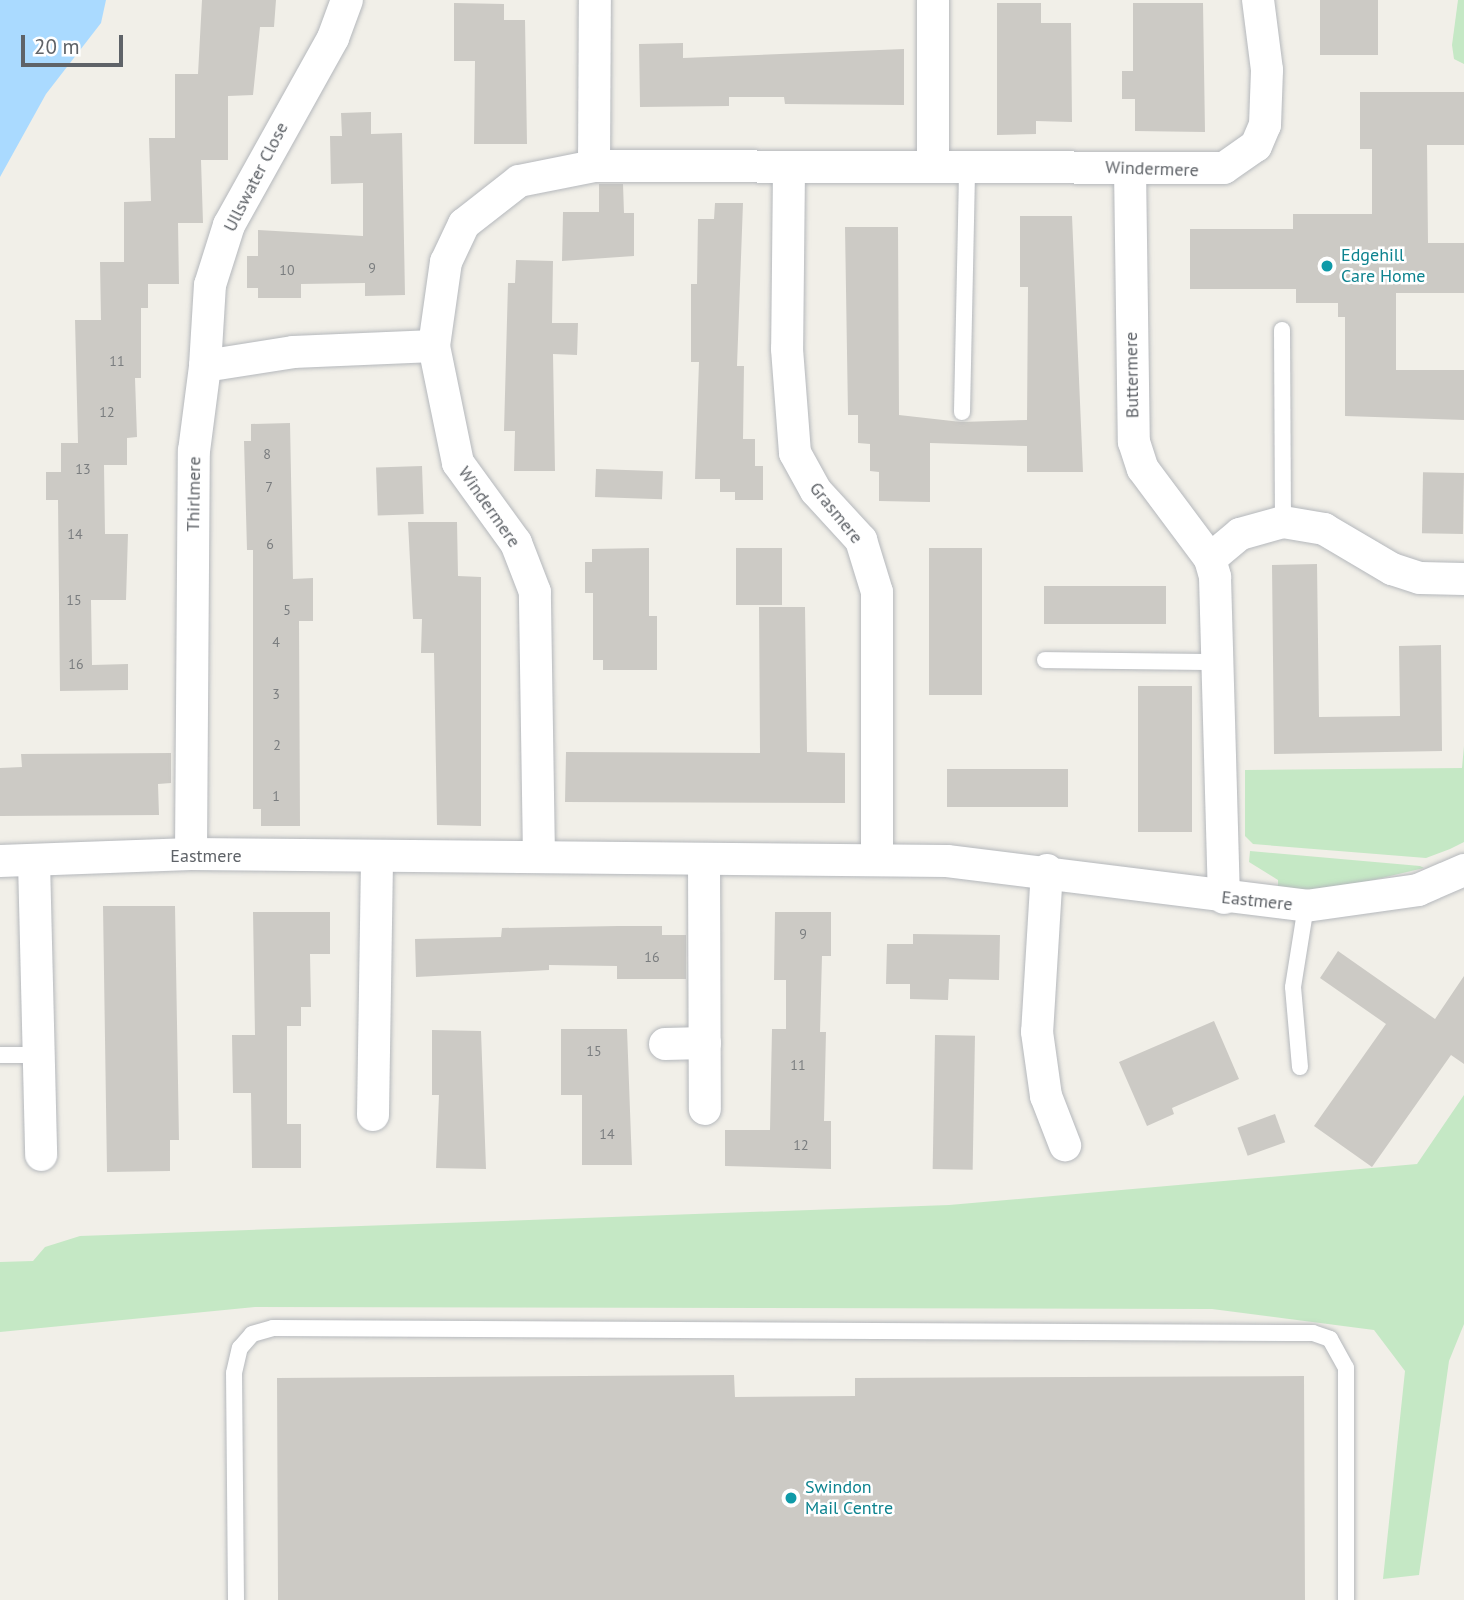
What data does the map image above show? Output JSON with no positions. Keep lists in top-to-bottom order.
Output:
{
  "streets": {
    "street": [
      "Windermere",
      "Ullswater Close",
      "Buttermere",
      "Thirlmere",
      "Grasmere",
      "Eastmere"
    ]
  },
  "crossings": [
    ["Windermere", "Buttermere"],
    ["Windermere", "Grasmere"],
    ["Windermere", "Eastmere"],
    ["Ullswater Close", "Thirlmere"],
    ["Buttermere", "Eastmere"],
    ["Thirlmere", "Eastmere"],
    ["Grasmere", "Eastmere"]
  ],
  "places": ["Edgehill Care Home", "Swindon Mail Centre"],
  "house_numbers": [
    "9",
    "10",
    "11",
    "12",
    "8",
    "13",
    "7",
    "14",
    "6",
    "15",
    "5",
    "4",
    "16",
    "3",
    "2",
    "1",
    "9",
    "16",
    "15",
    "11",
    "14",
    "12"
  ],
  "scale_bar": "20 m"
}
